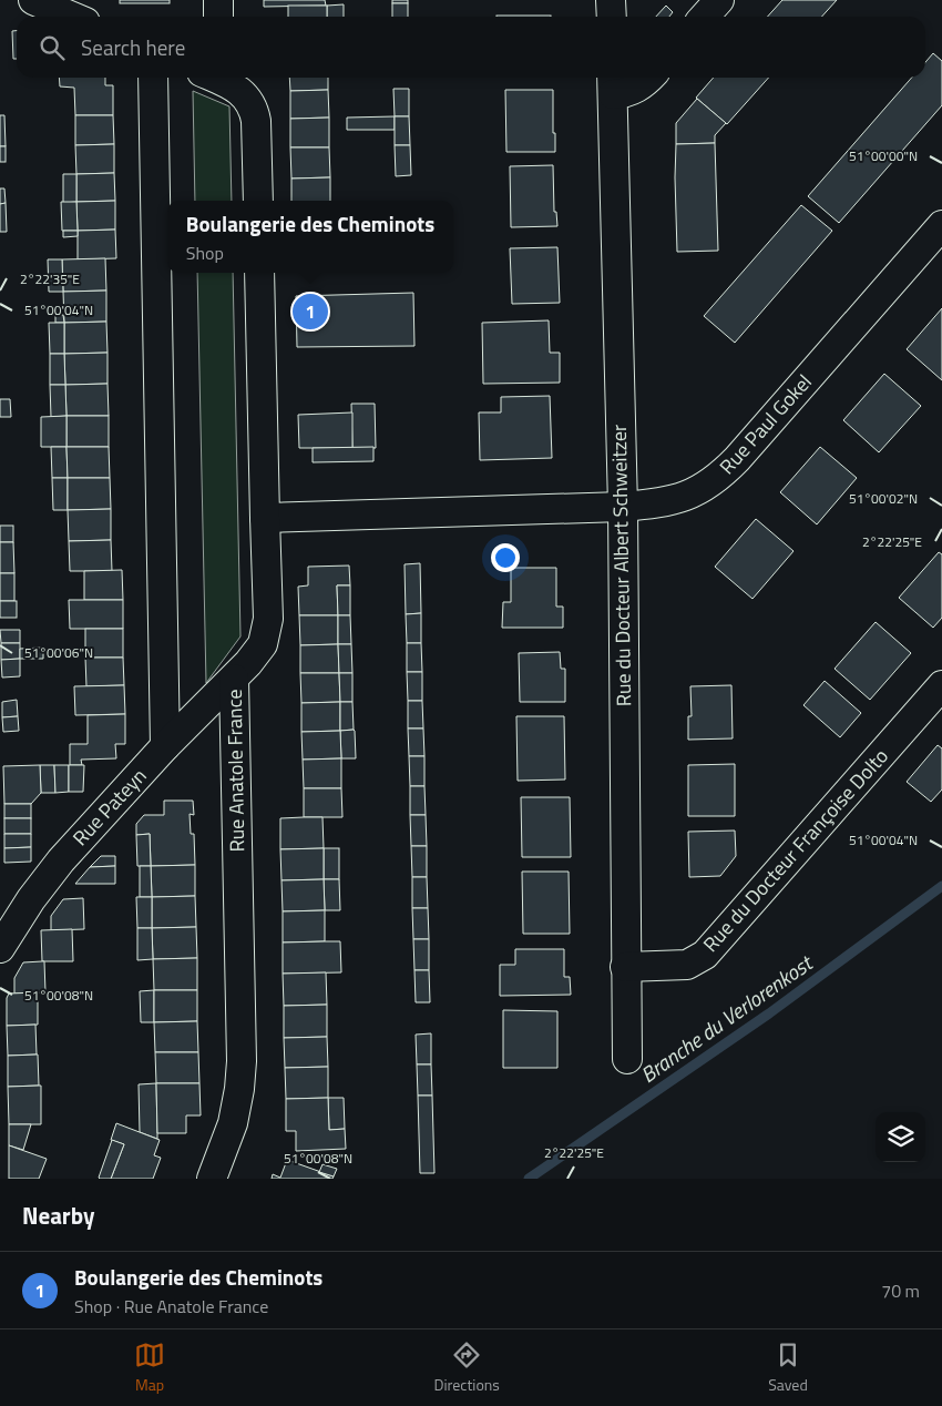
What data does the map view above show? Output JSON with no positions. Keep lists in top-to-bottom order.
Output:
{
  "streets": {
    "street": [
      "Rue Paul Gokel",
      "Rue du Docteur Albert Schweitzer",
      "Rue Anatole France",
      "Rue Pateyn",
      "Rue du Docteur Françoise Dolto"
    ]
  },
  "crossings": [
    ["Rue Paul Gokel", "Rue du Docteur Albert Schweitzer"],
    ["Rue Paul Gokel", "Rue Anatole France"],
    ["Rue du Docteur Albert Schweitzer", "Rue du Docteur Françoise Dolto"],
    ["Rue Anatole France", "Rue Pateyn"]
  ],
  "water": ["Branche du Verlorenkost"],
  "page": {
    "search": "Search here",
    "popup": ["Boulangerie des Cheminots", "Shop"],
    "pins": "1",
    "heading": "Nearby",
    "list": [
      {
        "mark": "1",
        "name": "Boulangerie des Cheminots",
        "note": "Shop · Rue Anatole France",
        "value": "70 m"
      }
    ],
    "nav": ["Map", "Directions", "Saved"]
  },
  "coordinates": [
    "51°00'00\"N",
    "2°22'35\"E",
    "51°00'04\"N",
    "51°00'02\"N",
    "2°22'25\"E",
    "51°00'06\"N",
    "51°00'08\"N"
  ]
}
